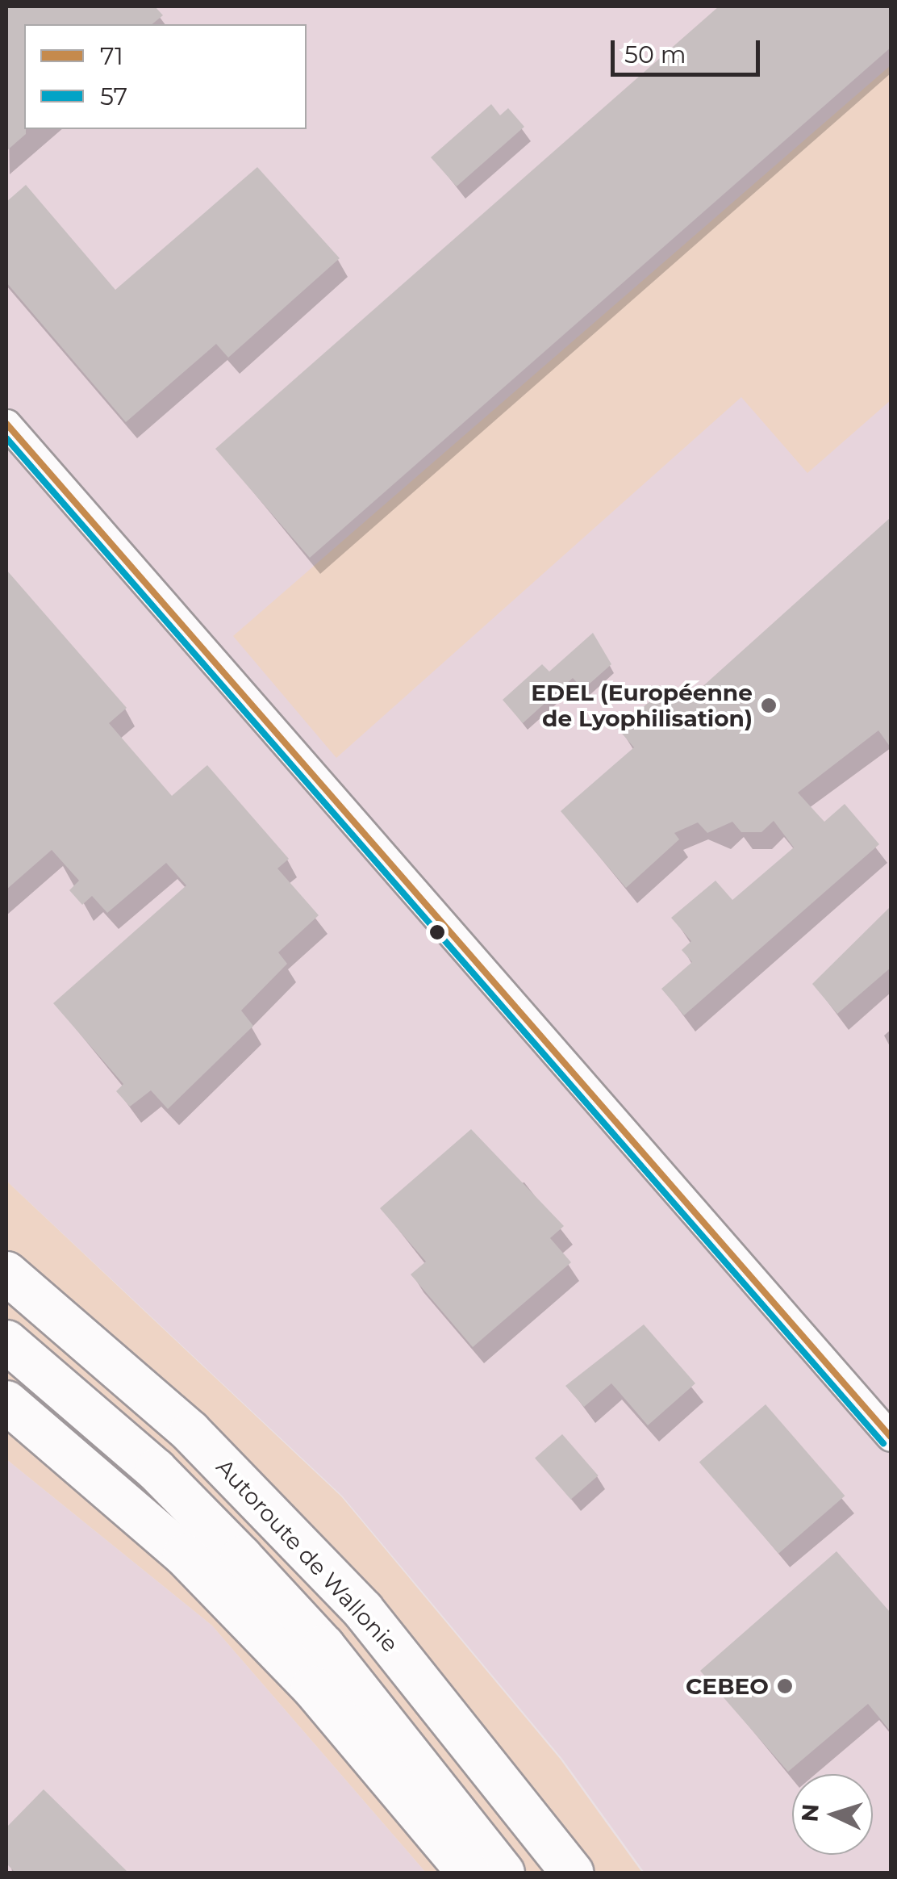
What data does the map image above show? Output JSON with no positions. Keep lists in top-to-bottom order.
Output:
{
  "streets": {
    "highway": ["Autoroute de Wallonie"]
  },
  "places": ["EDEL (Européenne de Lyophilisation)", "CEBEO"],
  "lines": ["transit line 71", "transit line 57"],
  "legend": ["71", "57"],
  "scale_bar": "50 m",
  "north": "left"
}
